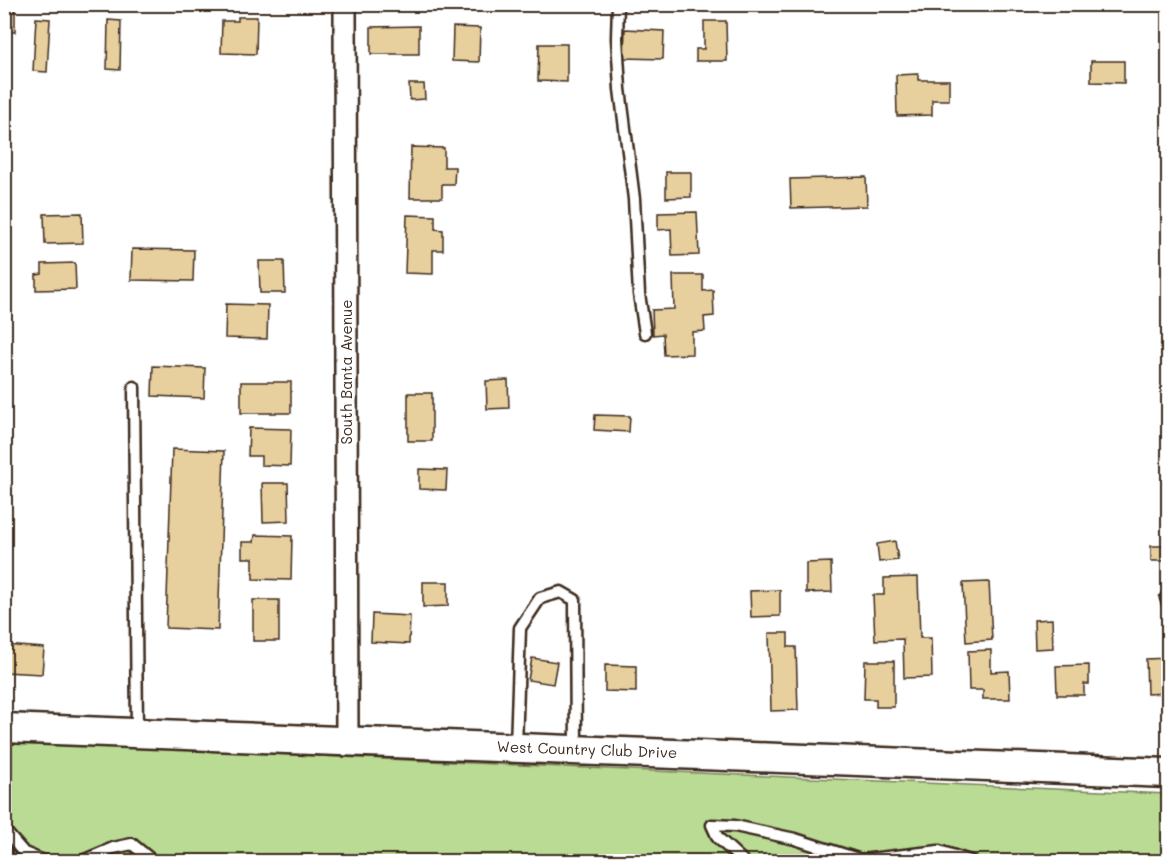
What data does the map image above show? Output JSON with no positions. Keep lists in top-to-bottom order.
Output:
{
  "streets": {
    "main road": ["West Country Club Drive"],
    "street": ["South Banta Avenue"]
  },
  "crossings": [
    ["South Banta Avenue", "West Country Club Drive"]
  ]
}
